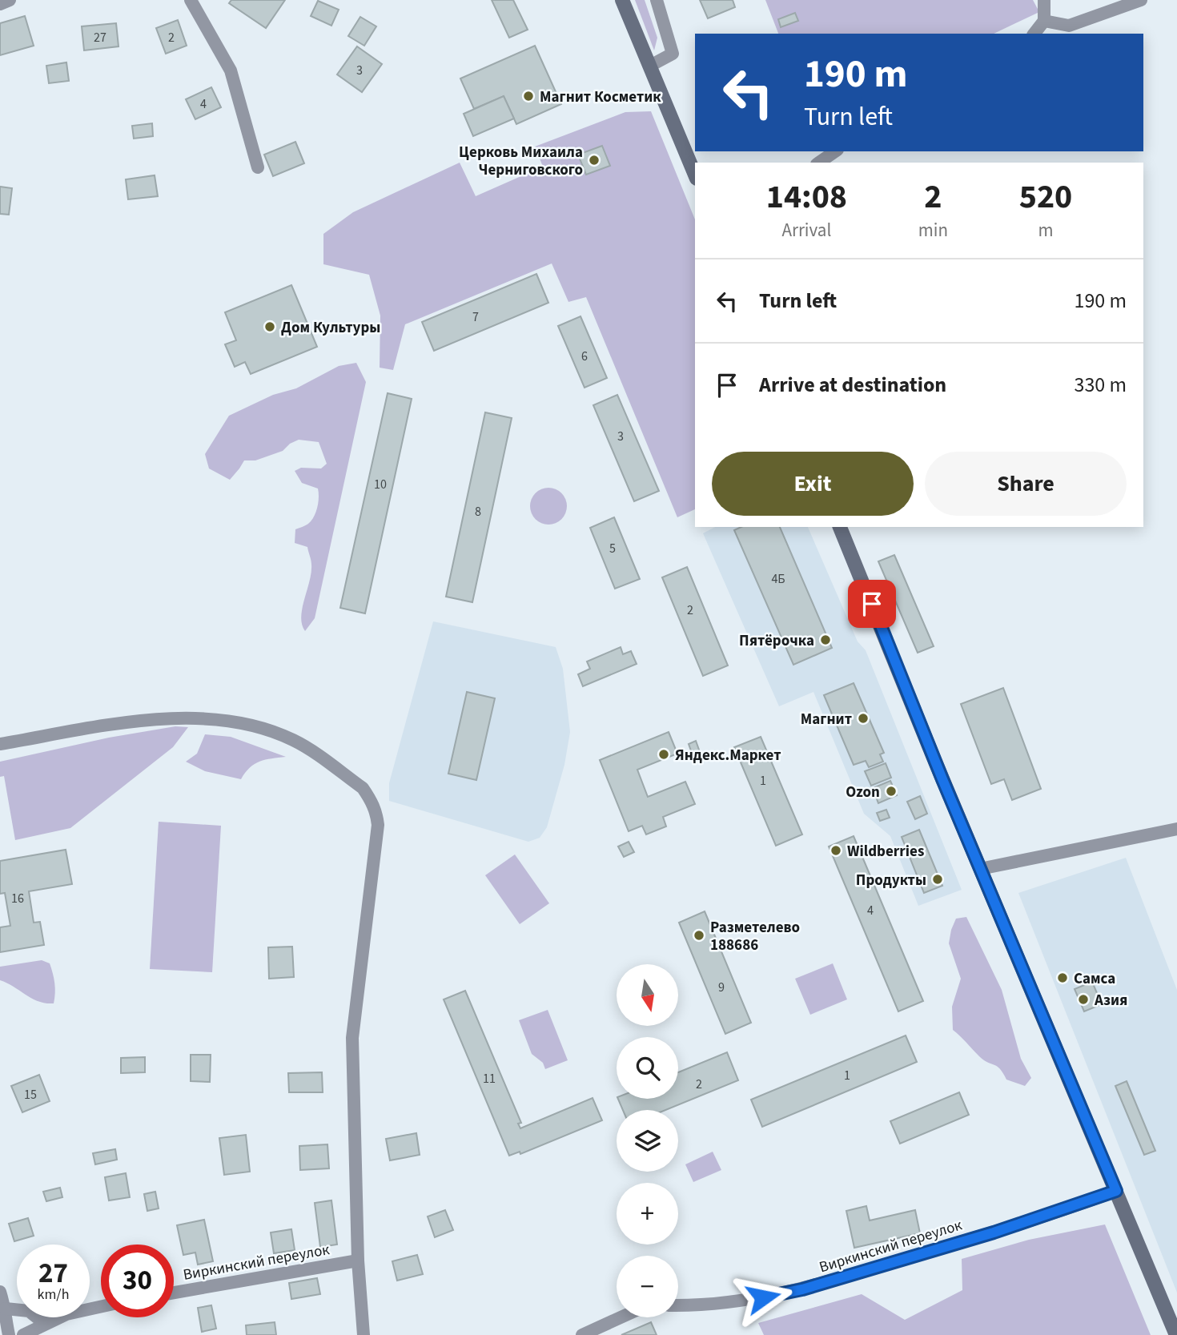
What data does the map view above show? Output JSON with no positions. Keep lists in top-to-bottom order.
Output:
{
  "streets": {
    "street": ["Виркинский переулок"]
  },
  "places": [
    "Магнит Косметик",
    "Церковь Михаила Черниговского",
    "Дом Культуры",
    "Пятёрочка",
    "Магнит",
    "Яндекс.Маркет",
    "Ozon",
    "Wildberries",
    "Продукты",
    "Разметелево 188686",
    "Самса",
    "Азия"
  ],
  "house_numbers": [
    "27",
    "2",
    "3",
    "4",
    "7",
    "6",
    "3",
    "10",
    "8",
    "5",
    "4Б",
    "2",
    "1",
    "16",
    "4",
    "9",
    "1",
    "11",
    "2",
    "15"
  ],
  "north": "bottom",
  "page": {
    "turn": ["190 m", "Turn left"],
    "eta": [
      "14:08",
      "Arrival",
      "2",
      "min",
      "520",
      "m"
    ],
    "list": [
      {
        "name": "Turn left",
        "value": "190 m"
      },
      {
        "name": "Arrive at destination",
        "value": "330 m"
      }
    ],
    "buttons": ["Exit", "Share"],
    "map_buttons": ["+", "−"],
    "speed": "27 km/h",
    "limit": "30"
  }
}
